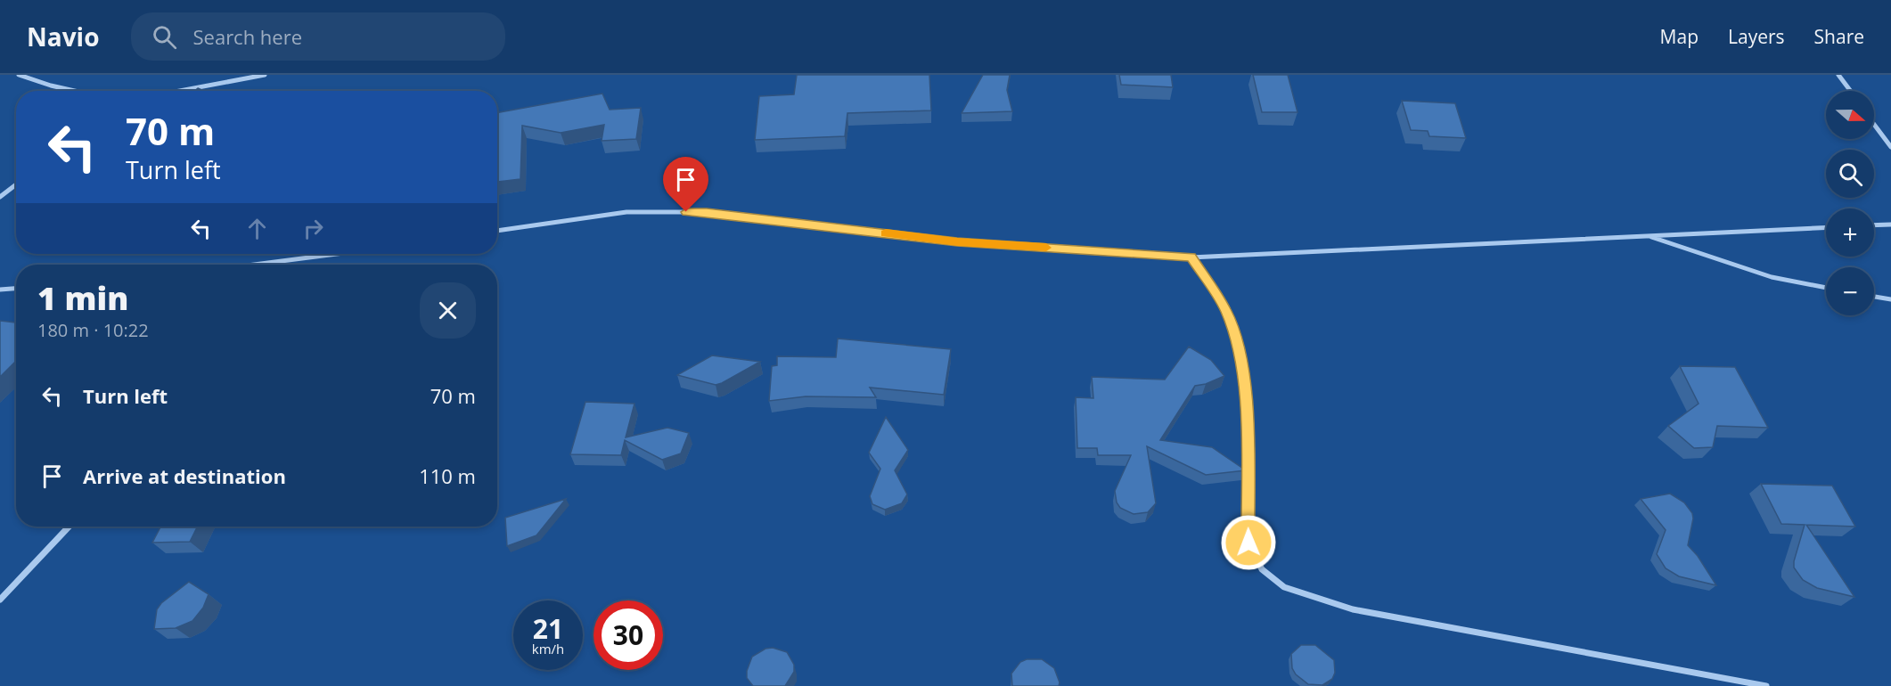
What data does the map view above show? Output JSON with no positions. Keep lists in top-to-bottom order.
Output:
{
  "north": "right",
  "page": {
    "header": "Navio",
    "search": "Search here",
    "nav": ["Map", "Layers", "Share"],
    "map_buttons": ["+", "−"],
    "turn": ["70 m", "Turn left"],
    "heading": ["1 min", "180 m · 10:22"],
    "list": [
      {
        "name": "Turn left",
        "value": "70 m"
      },
      {
        "name": "Arrive at destination",
        "value": "110 m"
      }
    ],
    "speed": "21 km/h",
    "limit": "30"
  }
}
